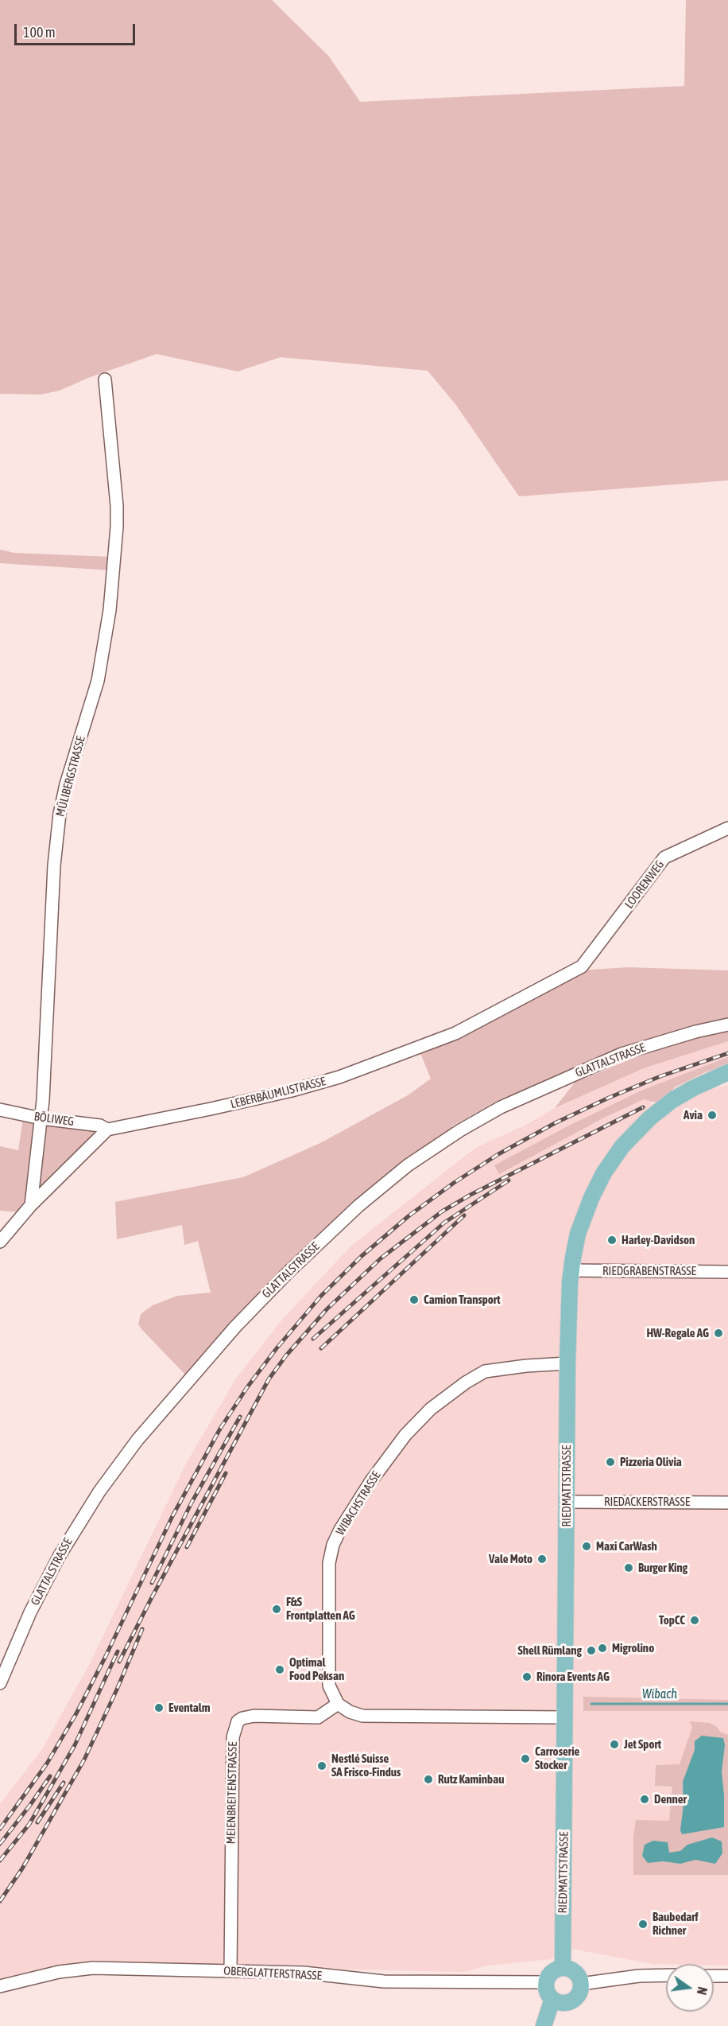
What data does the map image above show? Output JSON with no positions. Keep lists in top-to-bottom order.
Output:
{
  "streets": {
    "main road": ["RIEDMATTSTRASSE"],
    "street": [
      "MÜLIBERGSTRASSE",
      "LOORENWEG",
      "GLATTALSTRASSE",
      "LEBERBÄUMLISTRASSE",
      "BÖLIWEG",
      "RIEDGRABENSTRASSE",
      "RIEDACKERSTRASSE",
      "WIBACHSTRASSE",
      "MEIENBREITENSTRASSE",
      "OBERGLATTERSTRASSE"
    ]
  },
  "crossings": [
    ["MÜLIBERGSTRASSE", "BÖLIWEG"],
    ["LOORENWEG", "LEBERBÄUMLISTRASSE"],
    ["LEBERBÄUMLISTRASSE", "BÖLIWEG"],
    ["RIEDGRABENSTRASSE", "RIEDMATTSTRASSE"],
    ["RIEDMATTSTRASSE", "RIEDACKERSTRASSE"],
    ["RIEDMATTSTRASSE", "WIBACHSTRASSE"],
    ["RIEDMATTSTRASSE", "OBERGLATTERSTRASSE"],
    ["WIBACHSTRASSE", "MEIENBREITENSTRASSE"],
    ["MEIENBREITENSTRASSE", "OBERGLATTERSTRASSE"]
  ],
  "water": ["Wibach"],
  "places": [
    "Avia",
    "Harley-Davidson",
    "Camion Transport",
    "HW-Regale AG",
    "Pizzeria Olivia",
    "Maxi CarWash",
    "Vale Moto",
    "Burger King",
    "F&S Frontplatten AG",
    "TopCC",
    "Migrolino",
    "Shell Rümlang",
    "Optimal Food Peksan",
    "Rinora Events AG",
    "Eventalm",
    "Jet Sport",
    "Carroserie Stocker",
    "Nestlé Suisse SA Frisco-Findus",
    "Rutz Kaminbau",
    "Denner",
    "Baubedarf Richner"
  ],
  "scale_bar": "100 m",
  "north": "right"
}
